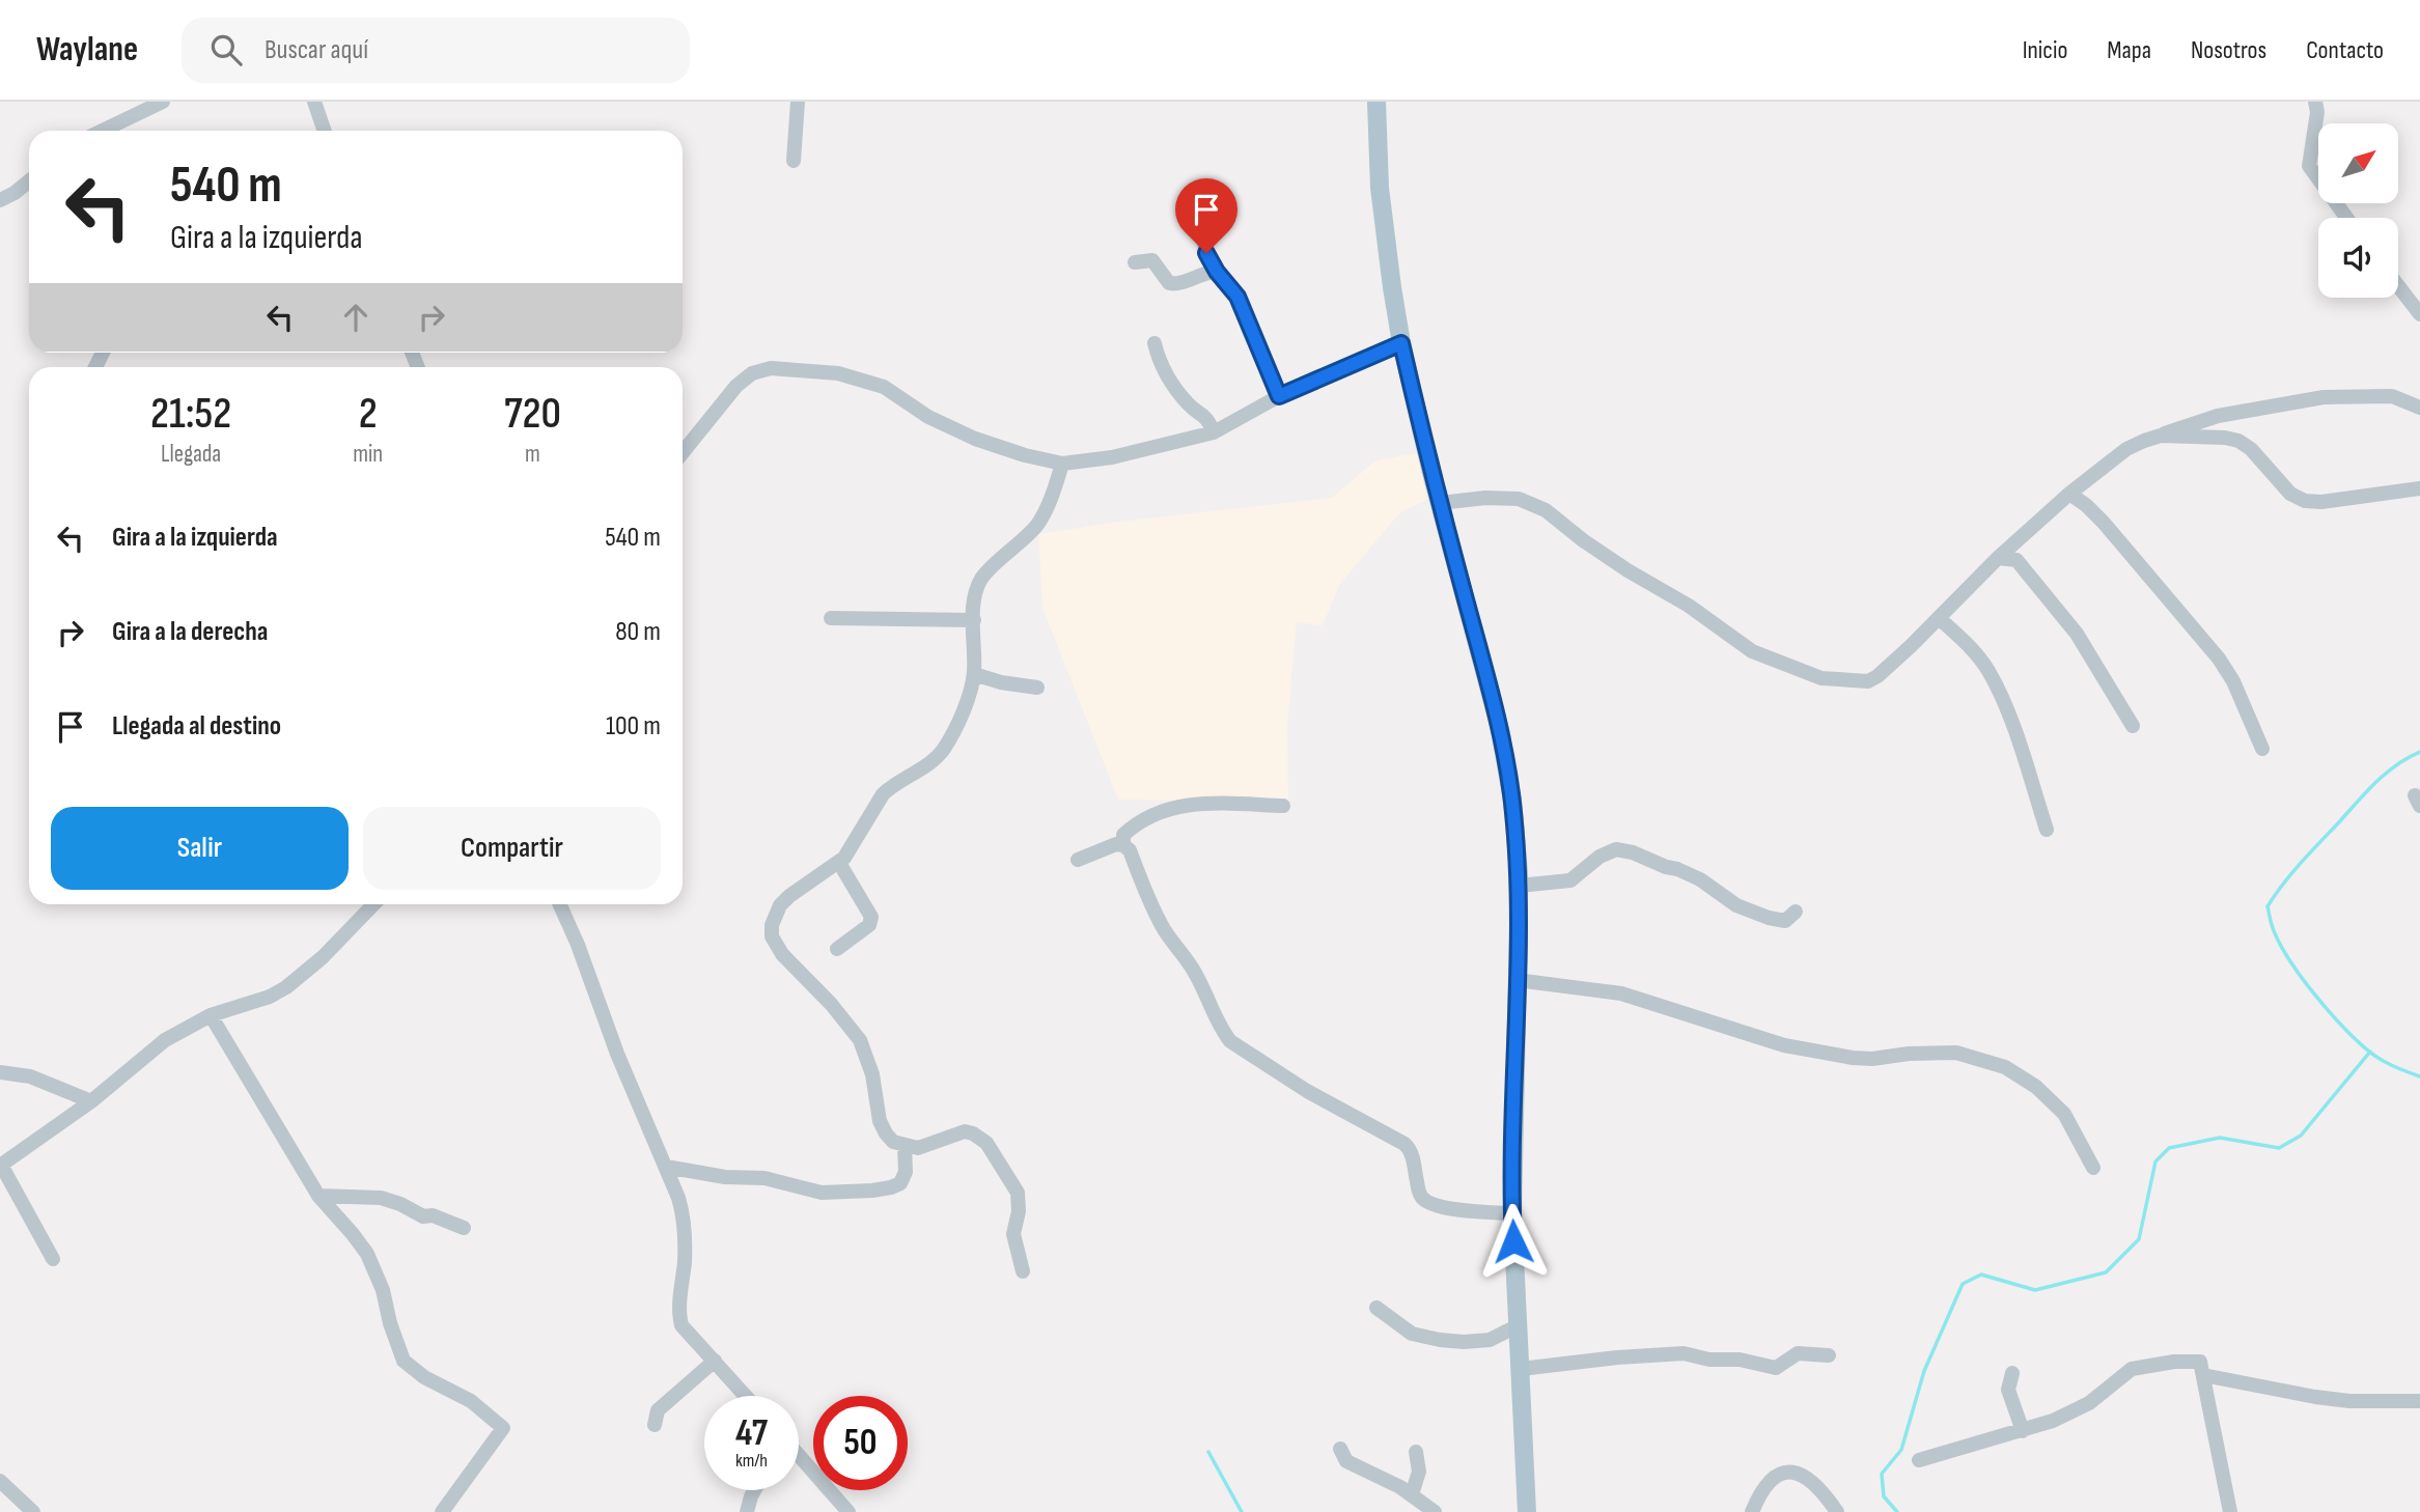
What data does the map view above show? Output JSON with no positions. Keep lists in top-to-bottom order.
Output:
{
  "north": "top right",
  "page": {
    "header": "Waylane",
    "search": "Buscar aquí",
    "nav": [
      "Inicio",
      "Mapa",
      "Nosotros",
      "Contacto"
    ],
    "turn": ["540 m", "Gira a la izquierda"],
    "eta": [
      "21:52",
      "Llegada",
      "2",
      "min",
      "720",
      "m"
    ],
    "list": [
      {
        "name": "Gira a la izquierda",
        "value": "540 m"
      },
      {
        "name": "Gira a la derecha",
        "value": "80 m"
      },
      {
        "name": "Llegada al destino",
        "value": "100 m"
      }
    ],
    "buttons": ["Salir", "Compartir"],
    "speed": "47 km/h",
    "limit": "50"
  }
}
